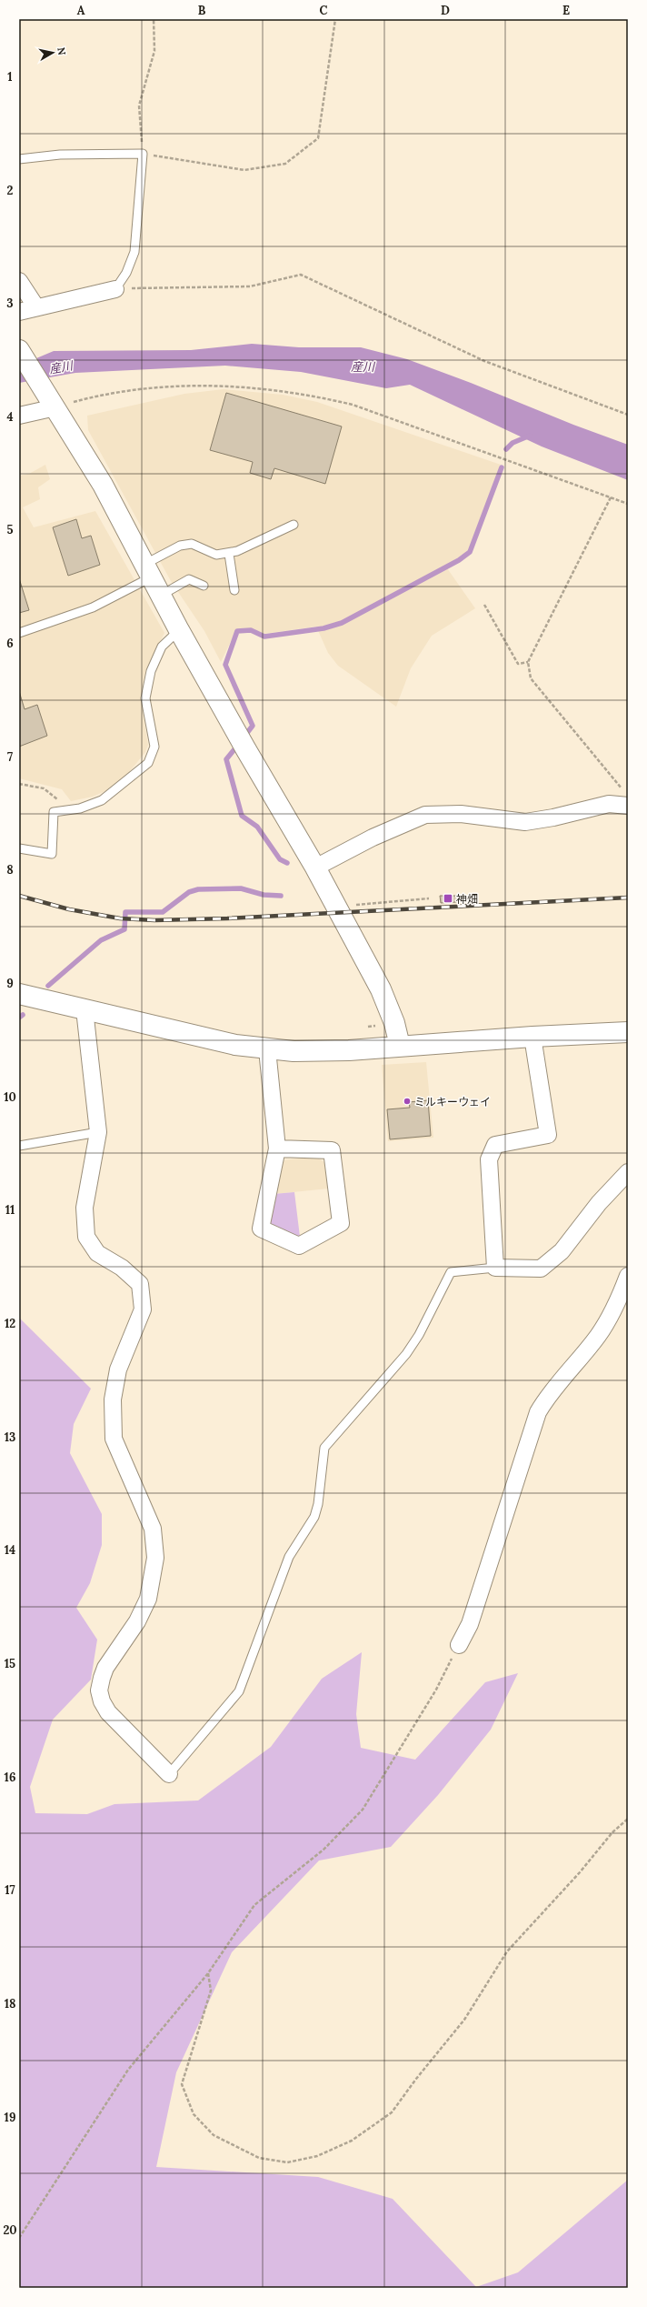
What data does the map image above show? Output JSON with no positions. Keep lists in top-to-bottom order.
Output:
{
  "water": ["産川"],
  "places": {
    "transit": ["神畑"],
    "other": ["ミルキーウェイ"]
  },
  "north": "right",
  "grid": {
    "columns": [
      "A",
      "B",
      "C",
      "D",
      "E"
    ],
    "rows": [
      "1",
      "2",
      "3",
      "4",
      "5",
      "6",
      "7",
      "8",
      "9",
      "10",
      "11",
      "12",
      "13",
      "14",
      "15",
      "16",
      "17",
      "18",
      "19",
      "20"
    ]
  }
}
